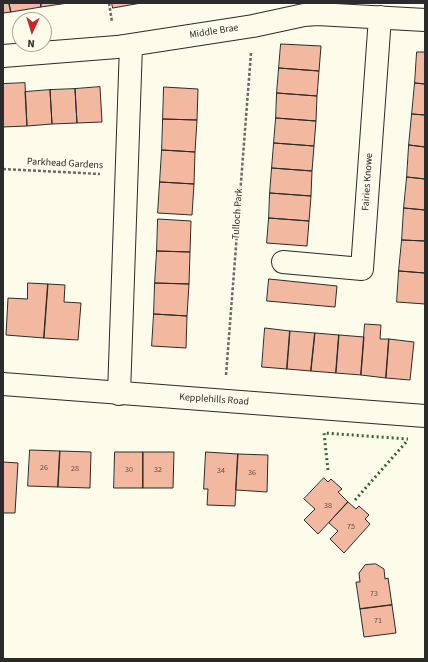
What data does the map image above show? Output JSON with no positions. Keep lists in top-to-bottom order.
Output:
{
  "streets": {
    "street": ["Middle Brae", "Fairies Knowe", "Kepplehills Road"],
    "path": ["Parkhead Gardens", "Tulloch Park"]
  },
  "crossings": [
    ["Middle Brae", "Fairies Knowe"],
    ["Middle Brae", "Tulloch Park"],
    ["Tulloch Park", "Kepplehills Road"]
  ],
  "house_numbers": [
    "26",
    "28",
    "30",
    "32",
    "34",
    "36",
    "38",
    "75",
    "73",
    "71"
  ],
  "north": "bottom"
}
